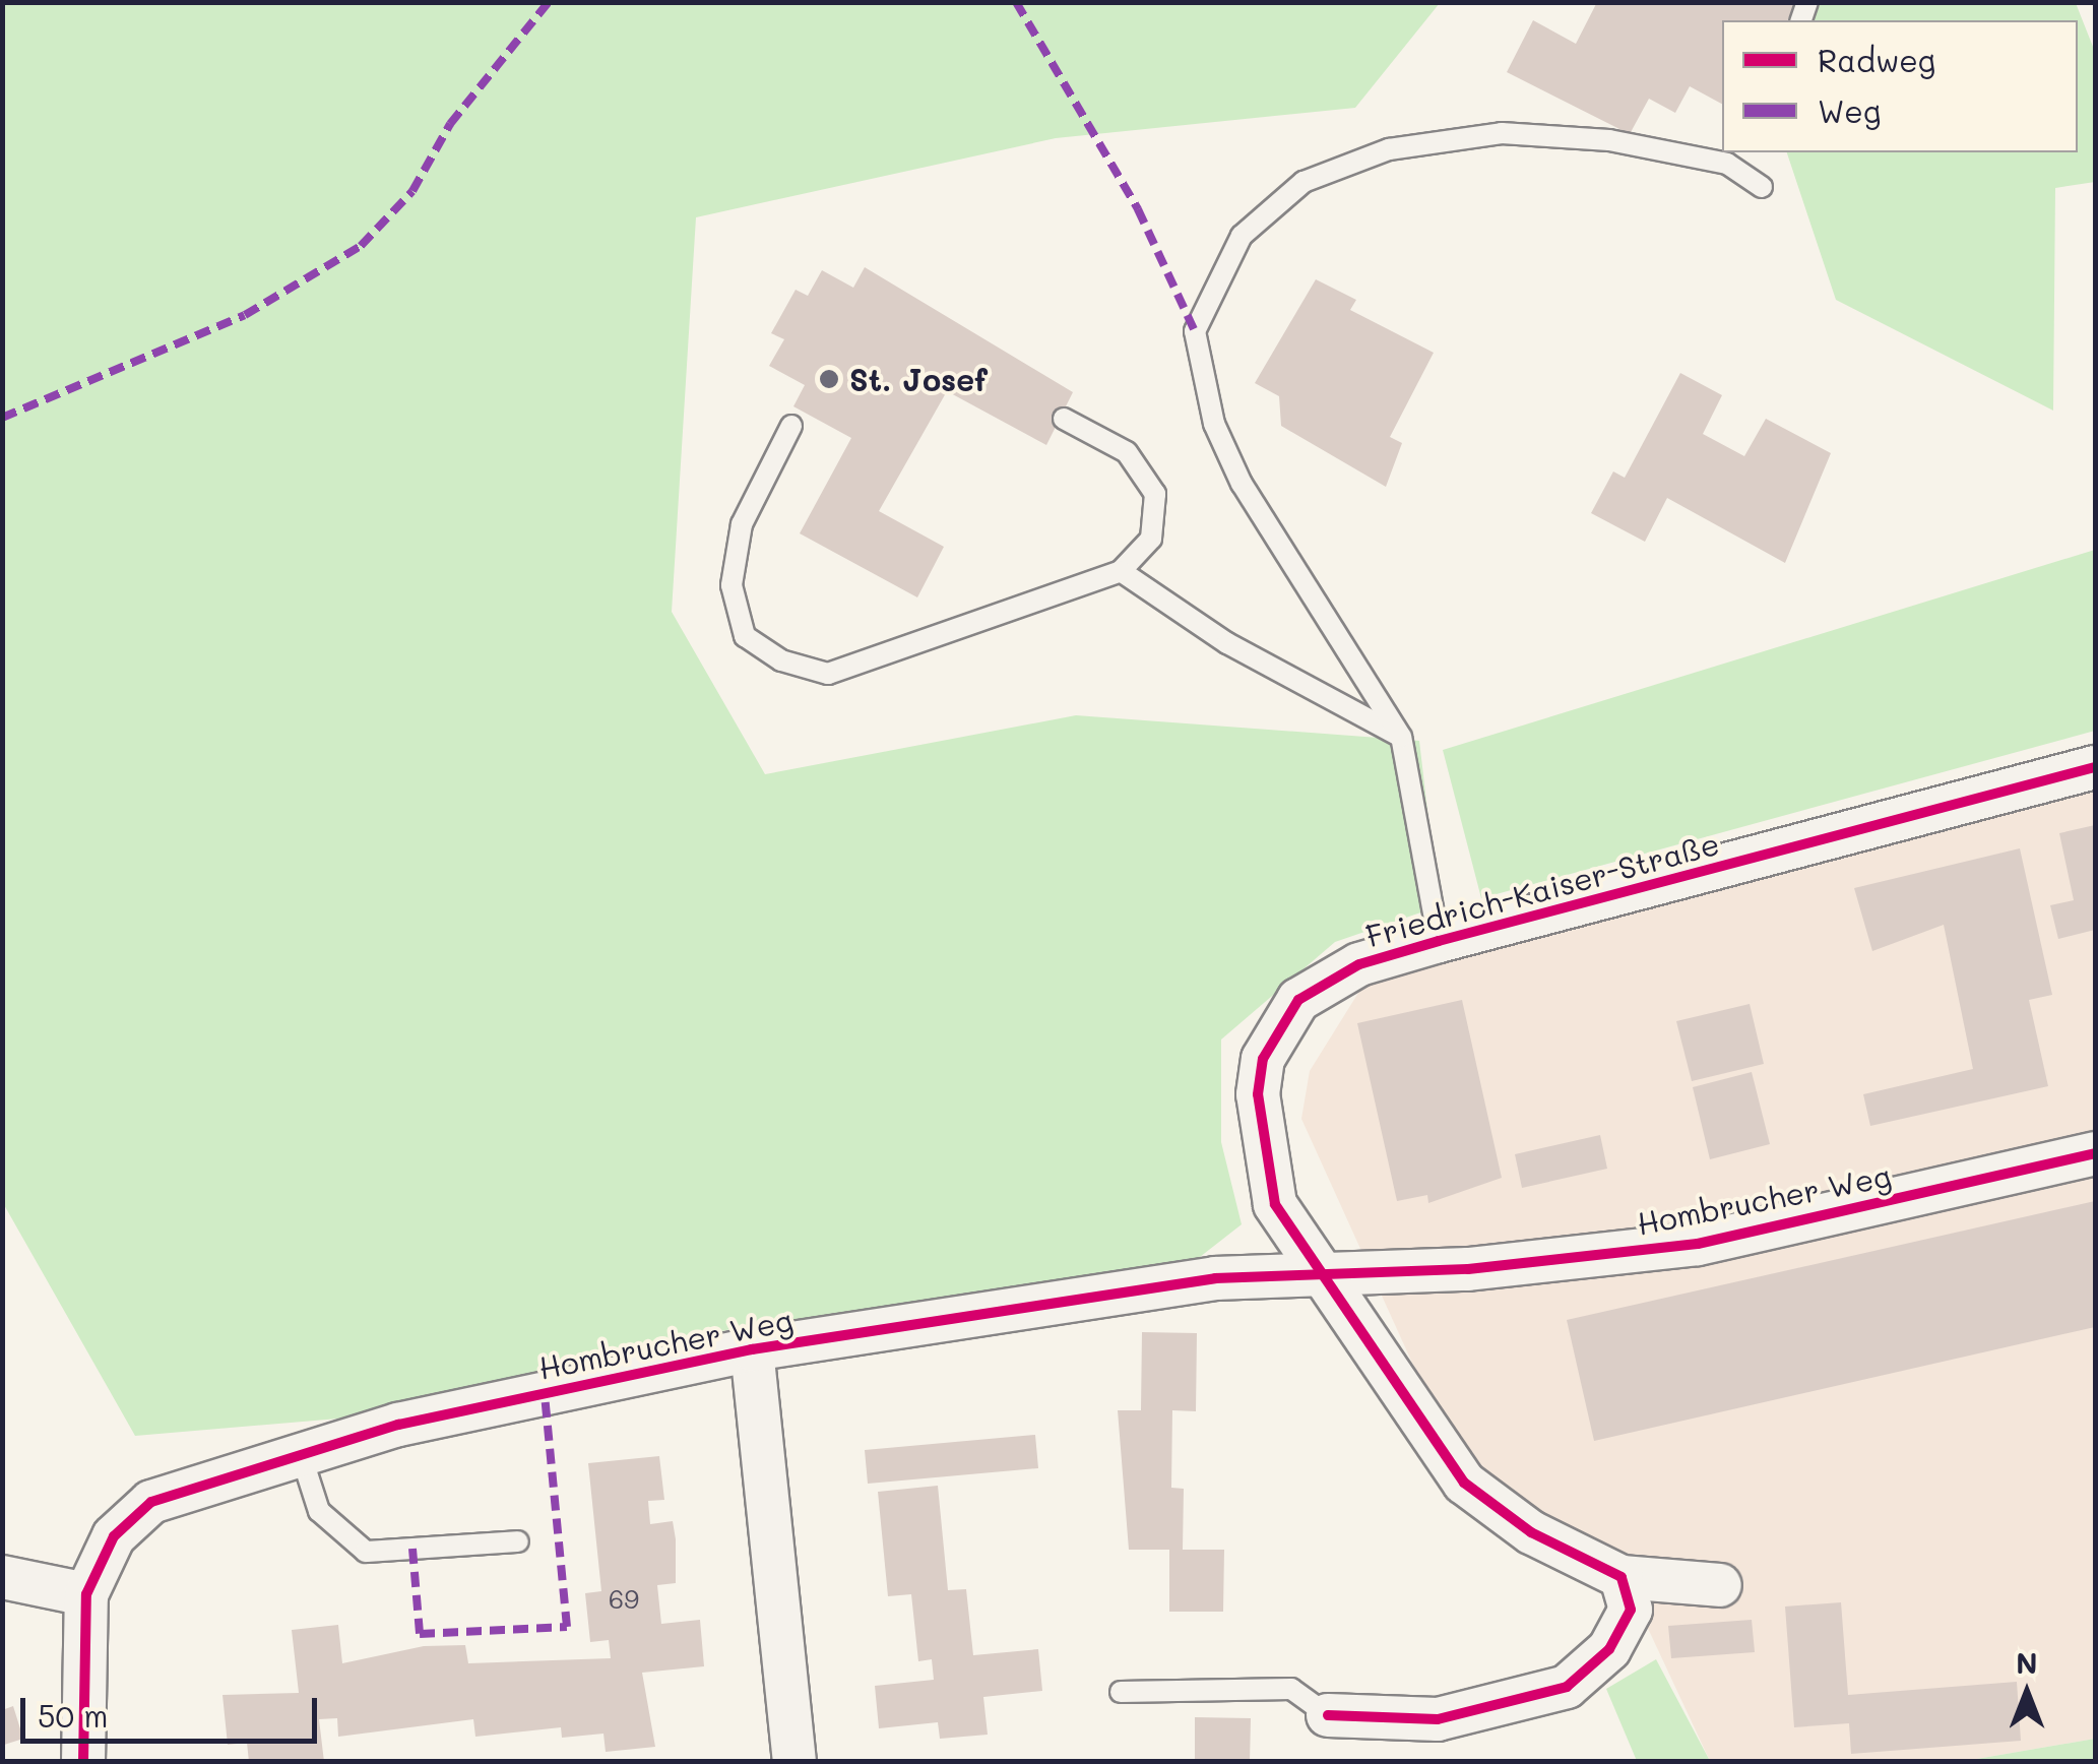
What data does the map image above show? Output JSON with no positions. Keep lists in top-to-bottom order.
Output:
{
  "streets": {
    "street": ["Friedrich-Kaiser-Straße", "Hombrucher Weg"]
  },
  "crossings": [
    ["Friedrich-Kaiser-Straße", "Hombrucher Weg"]
  ],
  "places": ["St. Josef"],
  "house_numbers": ["69"],
  "legend": ["Radweg", "Weg"],
  "scale_bar": "50 m",
  "north": "top"
}
